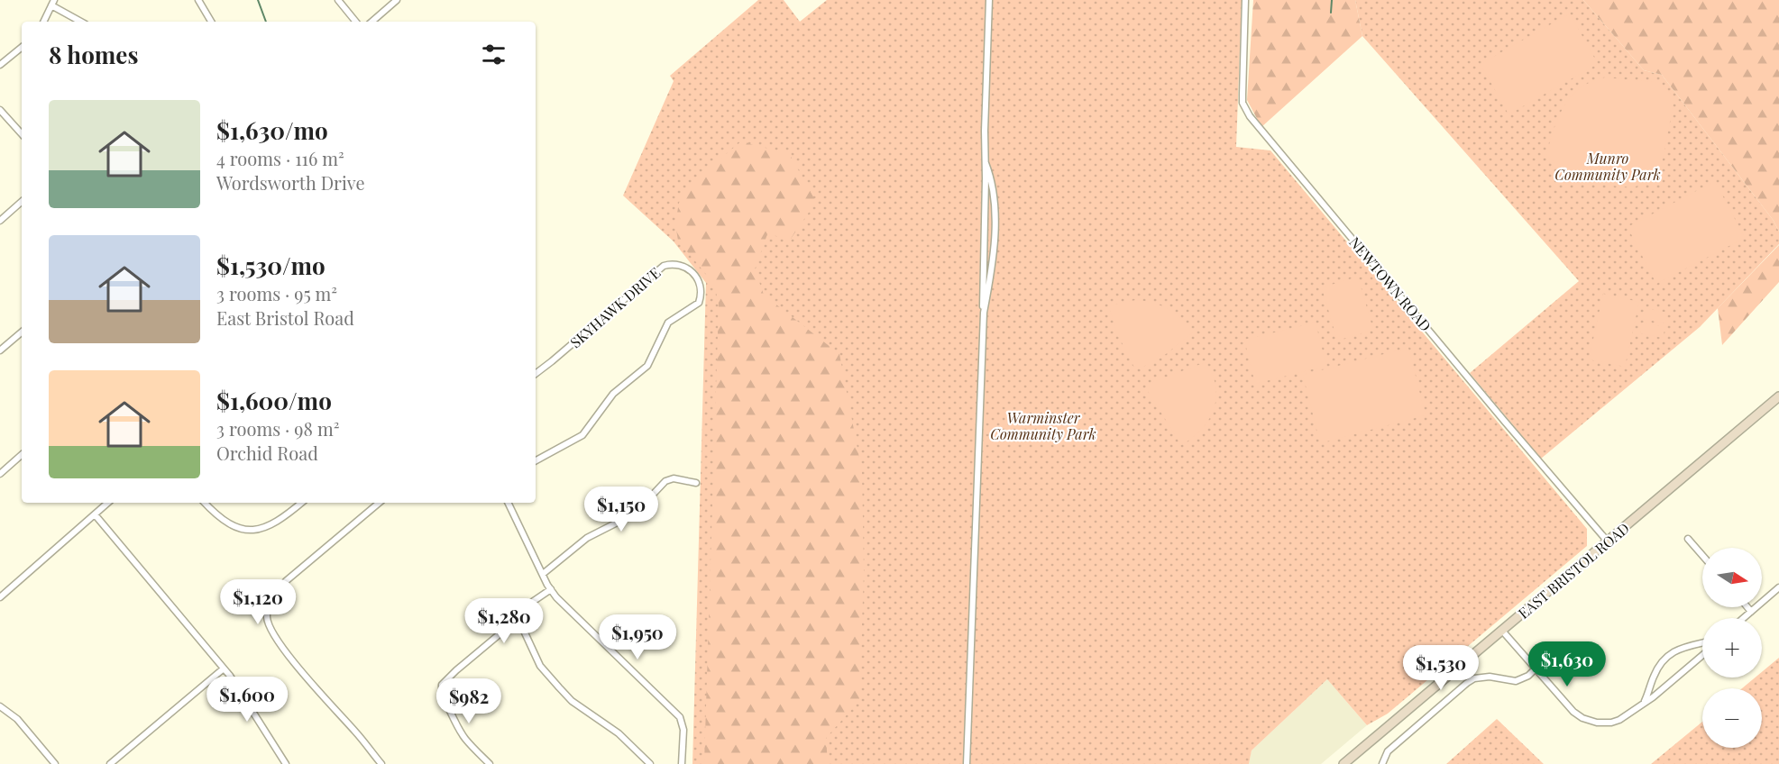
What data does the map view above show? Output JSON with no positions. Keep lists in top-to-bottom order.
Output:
{
  "streets": {
    "main road": ["EAST BRISTOL ROAD"],
    "street": ["NEWTOWN ROAD", "SKYHAWK DRIVE"]
  },
  "crossings": [
    ["NEWTOWN ROAD", "EAST BRISTOL ROAD"]
  ],
  "parks": ["Munro Community Park", "Warminster Community Park"],
  "north": "right",
  "page": {
    "heading": "8 homes",
    "list": [
      {
        "name": "$1,630/mo",
        "note": "4 rooms · 116 m² · Wordsworth Drive"
      },
      {
        "name": "$1,530/mo",
        "note": "3 rooms · 95 m² · East Bristol Road"
      },
      {
        "name": "$1,600/mo",
        "note": "3 rooms · 98 m² · Orchid Road"
      }
    ],
    "price": [
      "$1,150",
      "$1,120",
      "$1,280",
      "$1,950",
      "$1,630",
      "$1,530",
      "$1,600",
      "$982"
    ],
    "map_buttons": ["+", "−"]
  }
}
